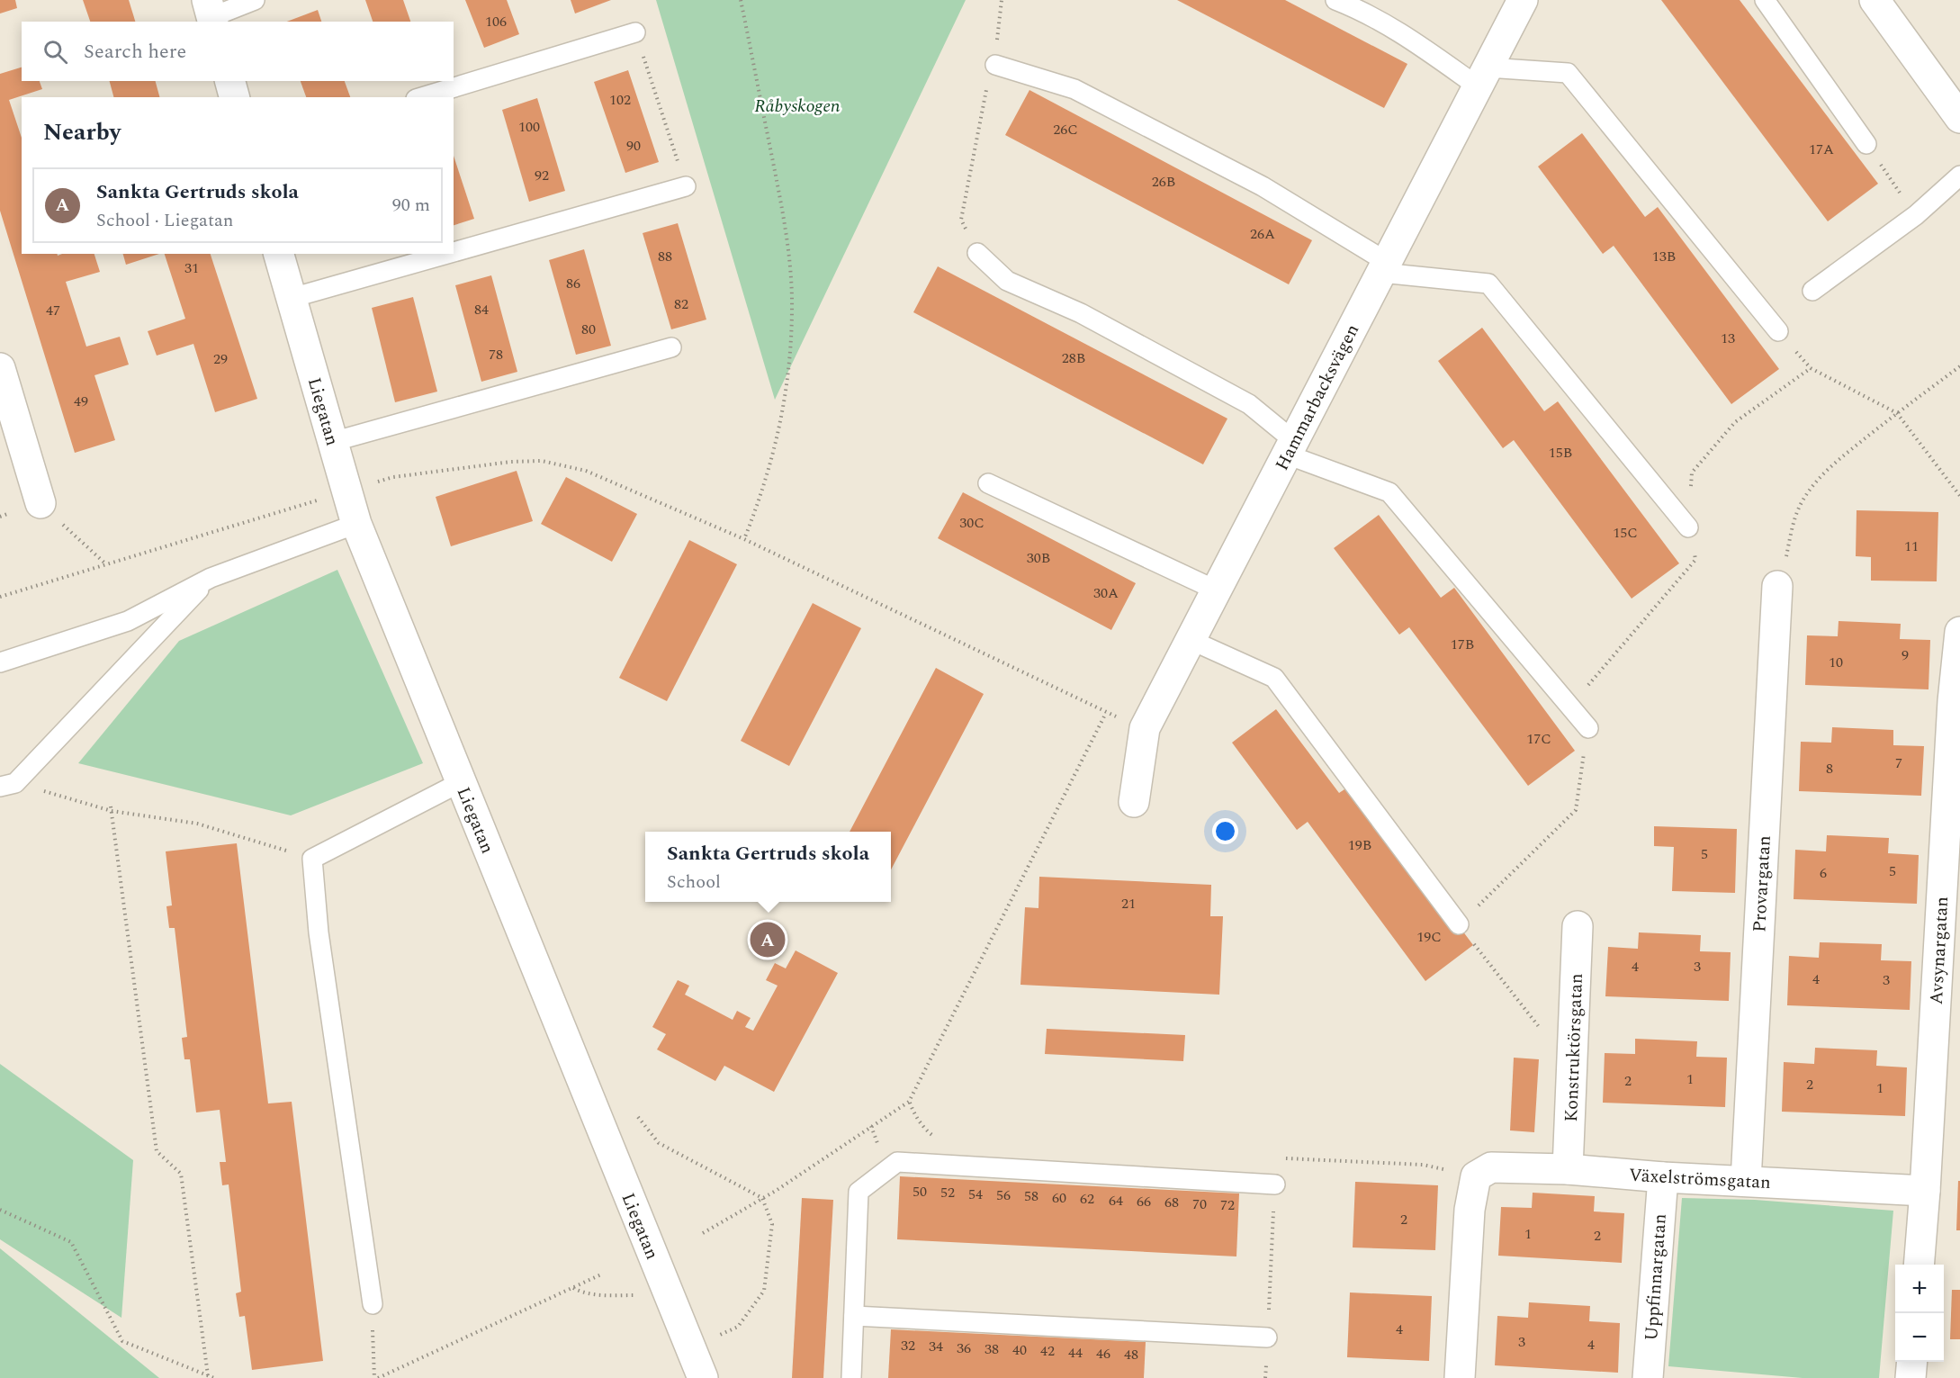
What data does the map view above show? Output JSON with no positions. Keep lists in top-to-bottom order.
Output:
{
  "streets": {
    "street": [
      "Hammarbacksvägen",
      "Liegatan",
      "Provargatan",
      "Avsynargatan",
      "Konstruktörsgatan",
      "Växelströmsgatan",
      "Uppfinnargatan"
    ]
  },
  "crossings": [
    ["Provargatan", "Växelströmsgatan"],
    ["Avsynargatan", "Växelströmsgatan"],
    ["Konstruktörsgatan", "Växelströmsgatan"],
    ["Växelströmsgatan", "Uppfinnargatan"]
  ],
  "parks": ["Råbyskogen"],
  "house_numbers": [
    "106",
    "102",
    "100",
    "26C",
    "90",
    "17A",
    "92",
    "26B",
    "26A",
    "88",
    "13B",
    "31",
    "86",
    "82",
    "84",
    "47",
    "80",
    "13",
    "78",
    "28B",
    "29",
    "49",
    "15B",
    "30C",
    "15C",
    "11",
    "30B",
    "30A",
    "17B",
    "9",
    "10",
    "17C",
    "7",
    "8",
    "19B",
    "5",
    "5",
    "6",
    "21",
    "19C",
    "4",
    "3",
    "4",
    "3",
    "1",
    "2",
    "2",
    "1",
    "50",
    "52",
    "54",
    "56",
    "58",
    "60",
    "62",
    "64",
    "66",
    "68",
    "70",
    "72",
    "2",
    "1",
    "2",
    "4",
    "3",
    "4",
    "32",
    "34",
    "36",
    "38",
    "40",
    "42",
    "44",
    "46",
    "48"
  ],
  "page": {
    "search": "Search here",
    "heading": "Nearby",
    "list": [
      {
        "mark": "A",
        "name": "Sankta Gertruds skola",
        "note": "School · Liegatan",
        "value": "90 m"
      }
    ],
    "popup": ["Sankta Gertruds skola", "School"],
    "pins": "A",
    "map_buttons": ["+", "−"]
  }
}
